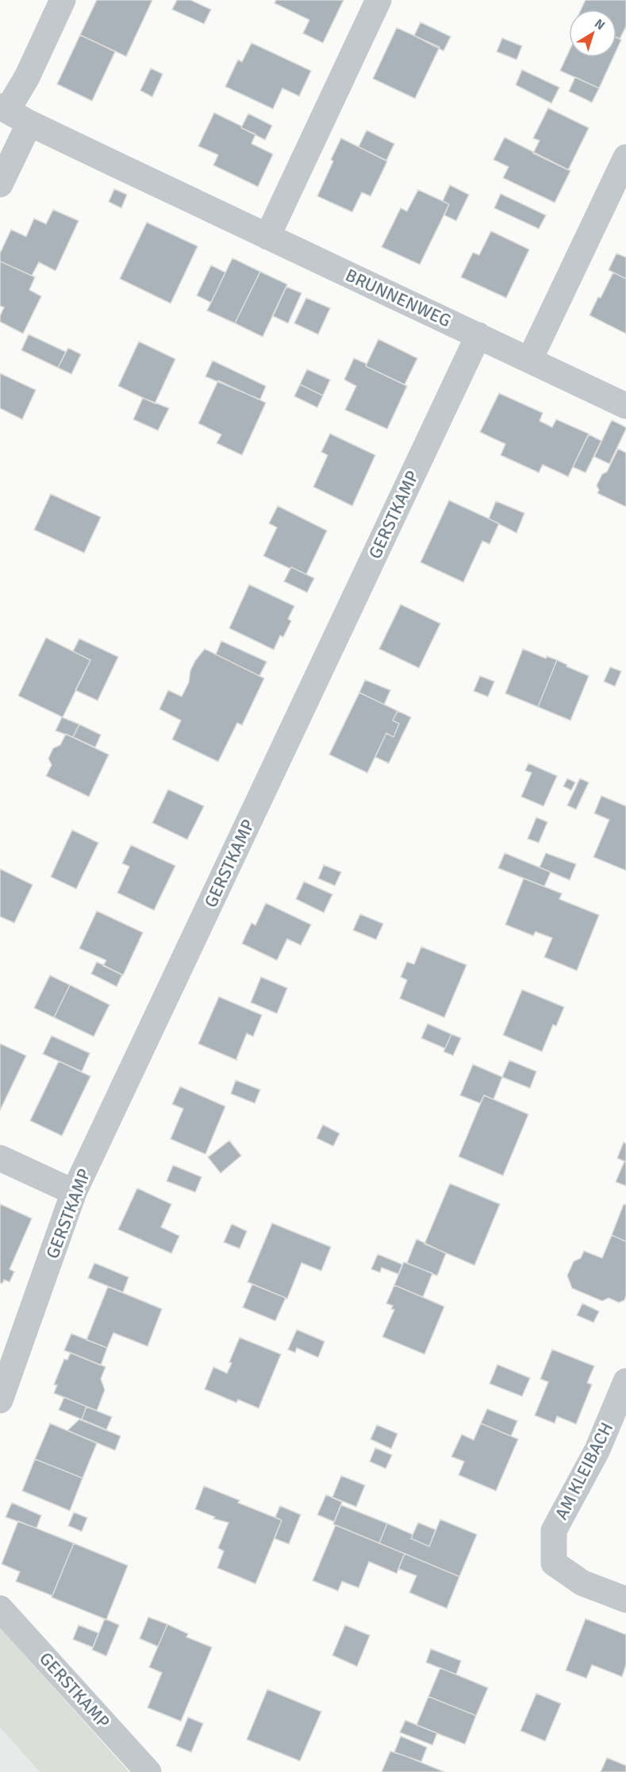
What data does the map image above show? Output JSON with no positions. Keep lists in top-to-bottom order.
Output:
{
  "streets": {
    "street": ["BRUNNENWEG", "GERSTKAMP", "AM KLEIBACH"]
  },
  "crossings": [
    ["BRUNNENWEG", "GERSTKAMP"]
  ],
  "north": "top right"
}
